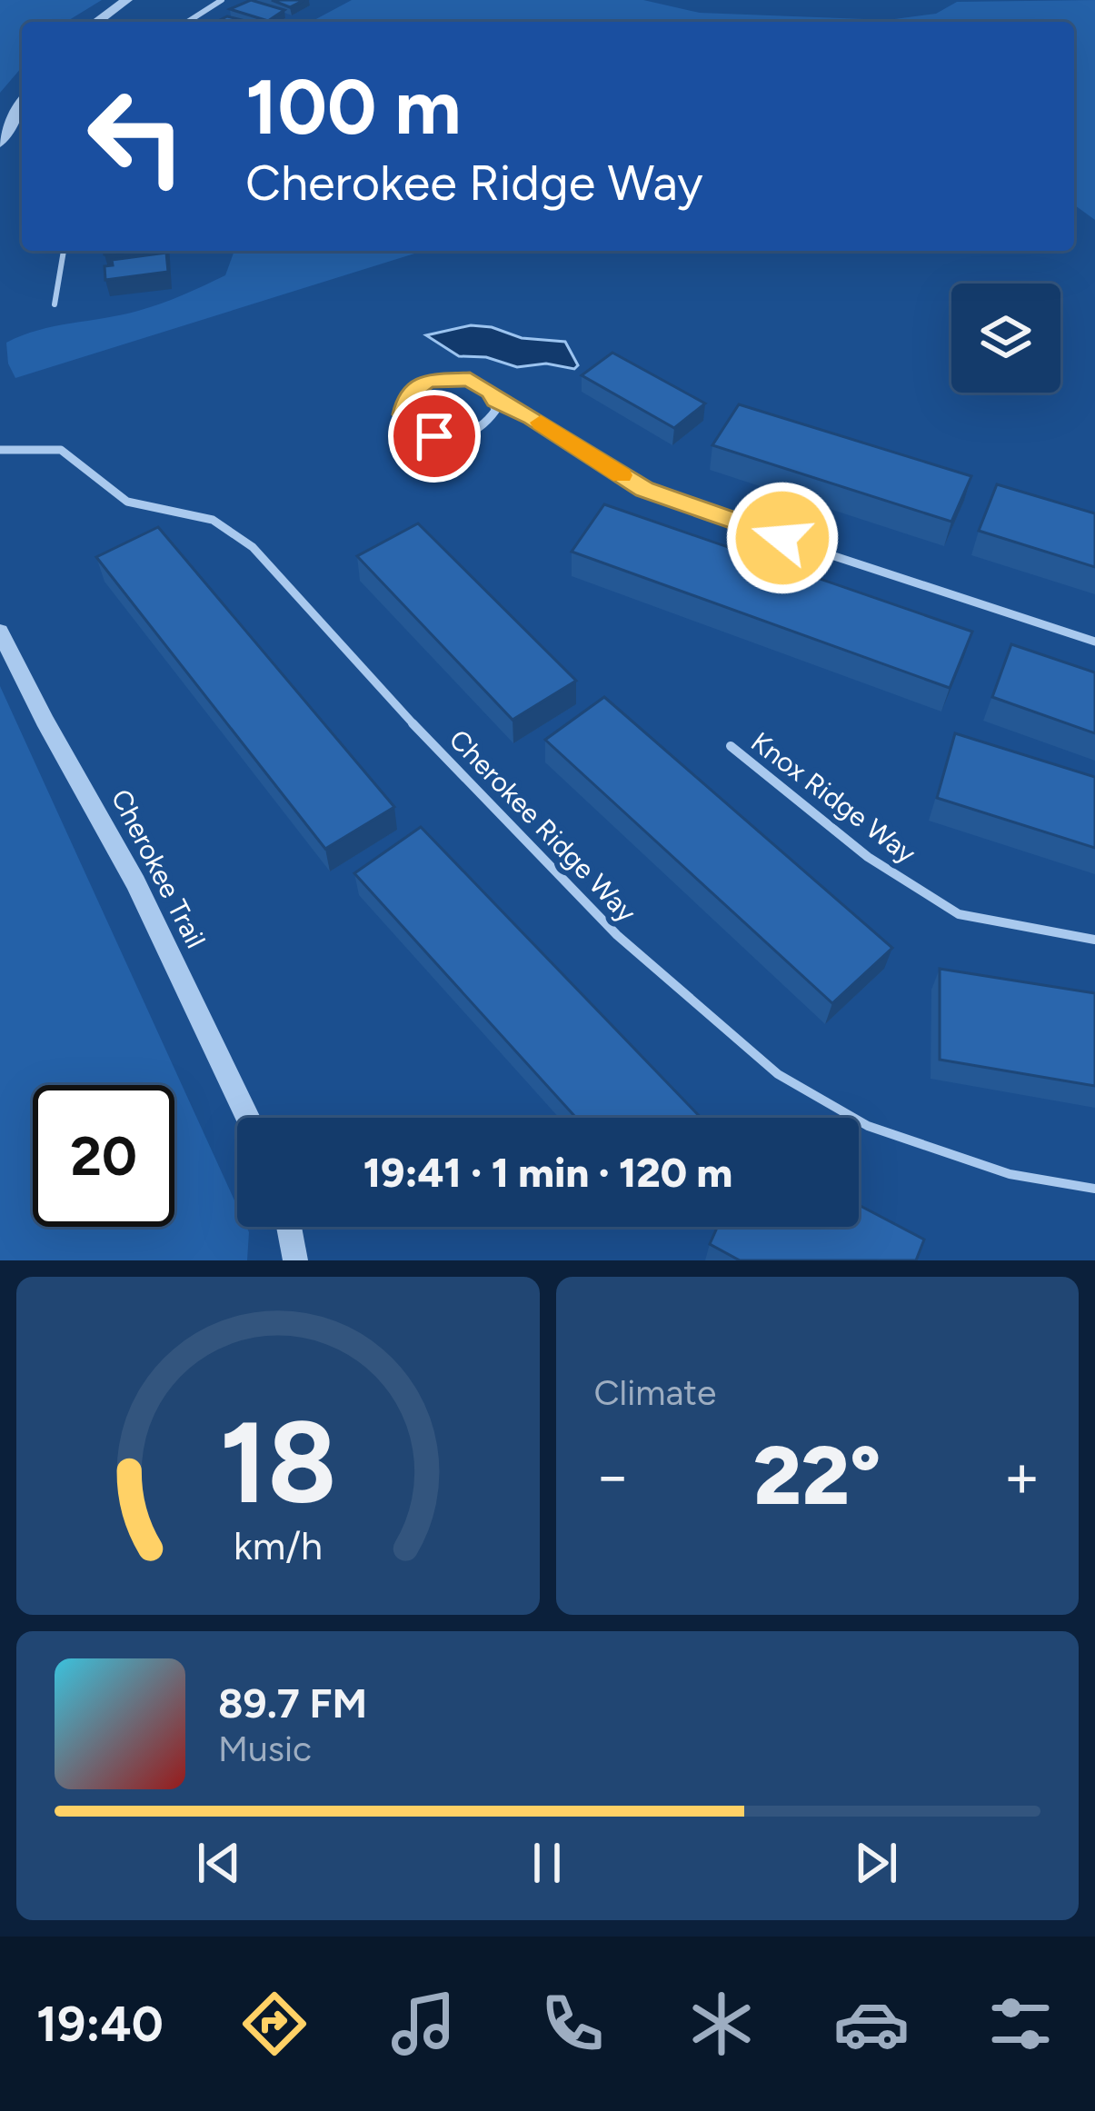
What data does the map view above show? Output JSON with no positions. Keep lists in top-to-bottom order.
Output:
{
  "streets": {
    "street": ["Cherokee Trail"],
    "lane": ["Knox Ridge Way", "Cherokee Ridge Way"]
  },
  "page": {
    "turn": ["100 m", "Cherokee Ridge Way"],
    "limit": "20",
    "trip": "19:41 · 1 min · 120 m",
    "tile": "Climate",
    "heat": ["−", "22°", "+"],
    "song": ["89.7 FM", "Music"],
    "tabs": "19:40",
    "gauge": ["18", "km/h"]
  }
}
